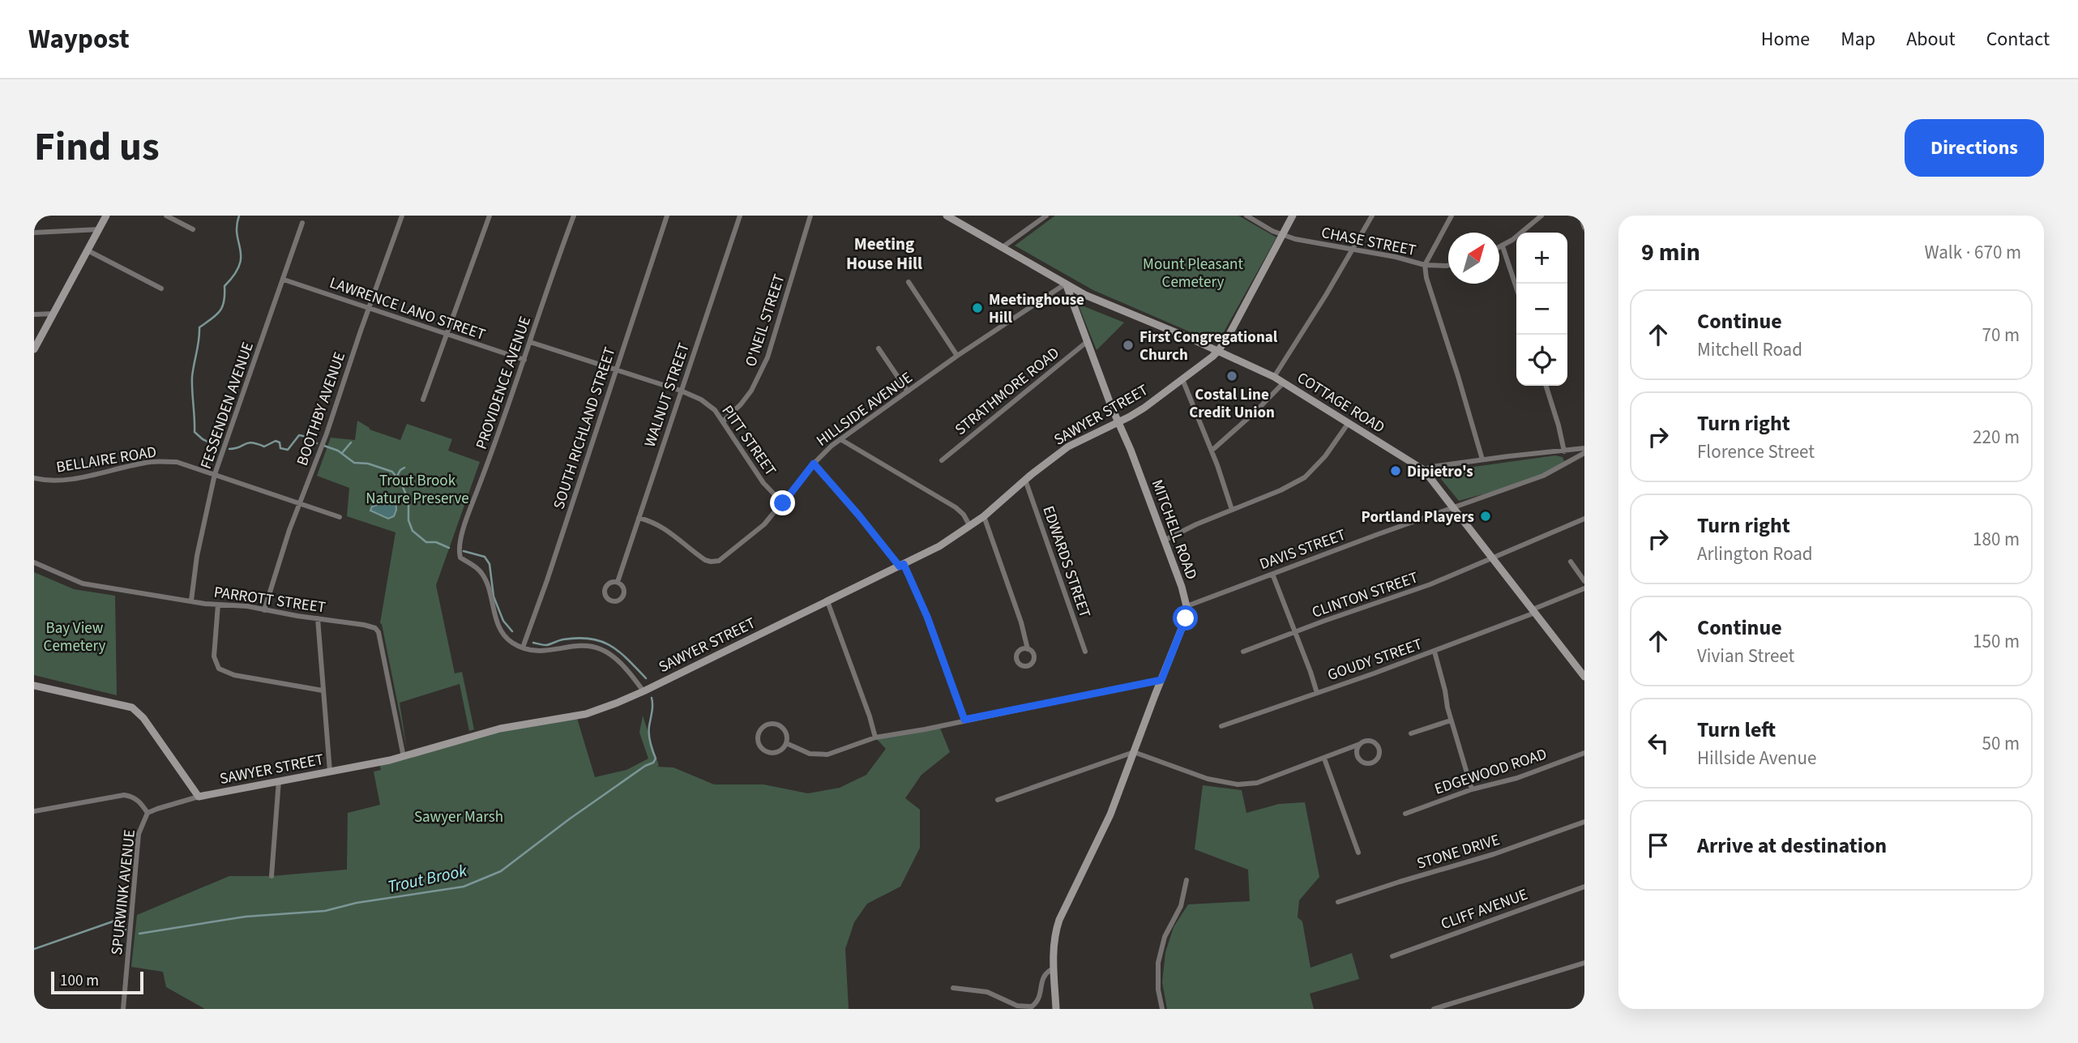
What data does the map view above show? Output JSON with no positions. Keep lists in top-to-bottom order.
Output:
{
  "streets": {
    "street": [
      "CHASE STREET",
      "LAWRENCE LANO STREET",
      "O'NEIL STREET",
      "PROVIDENCE AVENUE",
      "STRATHMORE ROAD",
      "WALNUT STREET",
      "COTTAGE ROAD",
      "FESSENDEN AVENUE",
      "BOOTHBY AVENUE",
      "HILLSIDE AVENUE",
      "SAWYER STREET",
      "SOUTH RICHLAND STREET",
      "PITT STREET",
      "BELLAIRE ROAD",
      "MITCHELL ROAD",
      "DAVIS STREET",
      "EDWARDS STREET",
      "CLINTON STREET",
      "PARROTT STREET",
      "GOUDY STREET",
      "EDGEWOOD ROAD",
      "STONE DRIVE",
      "SPURWINK AVENUE",
      "CLIFF AVENUE"
    ]
  },
  "crossings": [
    ["CHASE STREET", "SAWYER STREET"],
    ["LAWRENCE LANO STREET", "PROVIDENCE AVENUE"],
    ["LAWRENCE LANO STREET", "FESSENDEN AVENUE"],
    ["LAWRENCE LANO STREET", "BOOTHBY AVENUE"],
    ["O'NEIL STREET", "PITT STREET"],
    ["PROVIDENCE AVENUE", "SOUTH RICHLAND STREET"],
    ["PROVIDENCE AVENUE", "PITT STREET"],
    ["STRATHMORE ROAD", "MITCHELL ROAD"],
    ["WALNUT STREET", "HILLSIDE AVENUE"],
    ["WALNUT STREET", "PITT STREET"],
    ["COTTAGE ROAD", "HILLSIDE AVENUE"],
    ["COTTAGE ROAD", "SAWYER STREET"],
    ["COTTAGE ROAD", "MITCHELL ROAD"],
    ["COTTAGE ROAD", "DAVIS STREET"],
    ["COTTAGE ROAD", "CLINTON STREET"],
    ["COTTAGE ROAD", "GOUDY STREET"],
    ["FESSENDEN AVENUE", "BELLAIRE ROAD"],
    ["FESSENDEN AVENUE", "PARROTT STREET"],
    ["BOOTHBY AVENUE", "BELLAIRE ROAD"],
    ["BOOTHBY AVENUE", "PARROTT STREET"],
    ["HILLSIDE AVENUE", "PITT STREET"],
    ["HILLSIDE AVENUE", "MITCHELL ROAD"],
    ["SAWYER STREET", "MITCHELL ROAD"],
    ["SAWYER STREET", "EDWARDS STREET"],
    ["SAWYER STREET", "PARROTT STREET"],
    ["SOUTH RICHLAND STREET", "PITT STREET"],
    ["MITCHELL ROAD", "DAVIS STREET"]
  ],
  "districts": ["Meeting House Hill"],
  "water": ["Trout Brook"],
  "parks": [
    "Mount Pleasant Cemetery",
    "Trout Brook Nature Preserve",
    "Bay View Cemetery",
    "Sawyer Marsh"
  ],
  "places": [
    "Meetinghouse Hill",
    "First Congregational Church",
    "Costal Line Credit Union",
    "Dipietro's",
    "Portland Players"
  ],
  "scale_bar": "100 m",
  "north": "top right",
  "page": {
    "header": "Waypost",
    "nav": [
      "Home",
      "Map",
      "About",
      "Contact"
    ],
    "title": "Find us",
    "buttons": "Directions",
    "heading": ["9 min", "Walk · 670 m"],
    "map_buttons": ["+", "−"],
    "list": [
      ["Continue", "Mitchell Road", "70 m"],
      ["Turn right", "Florence Street", "220 m"],
      ["Turn right", "Arlington Road", "180 m"],
      ["Continue", "Vivian Street", "150 m"],
      ["Turn left", "Hillside Avenue", "50 m"],
      "Arrive at destination"
    ],
    "scale": "100 m"
  }
}
